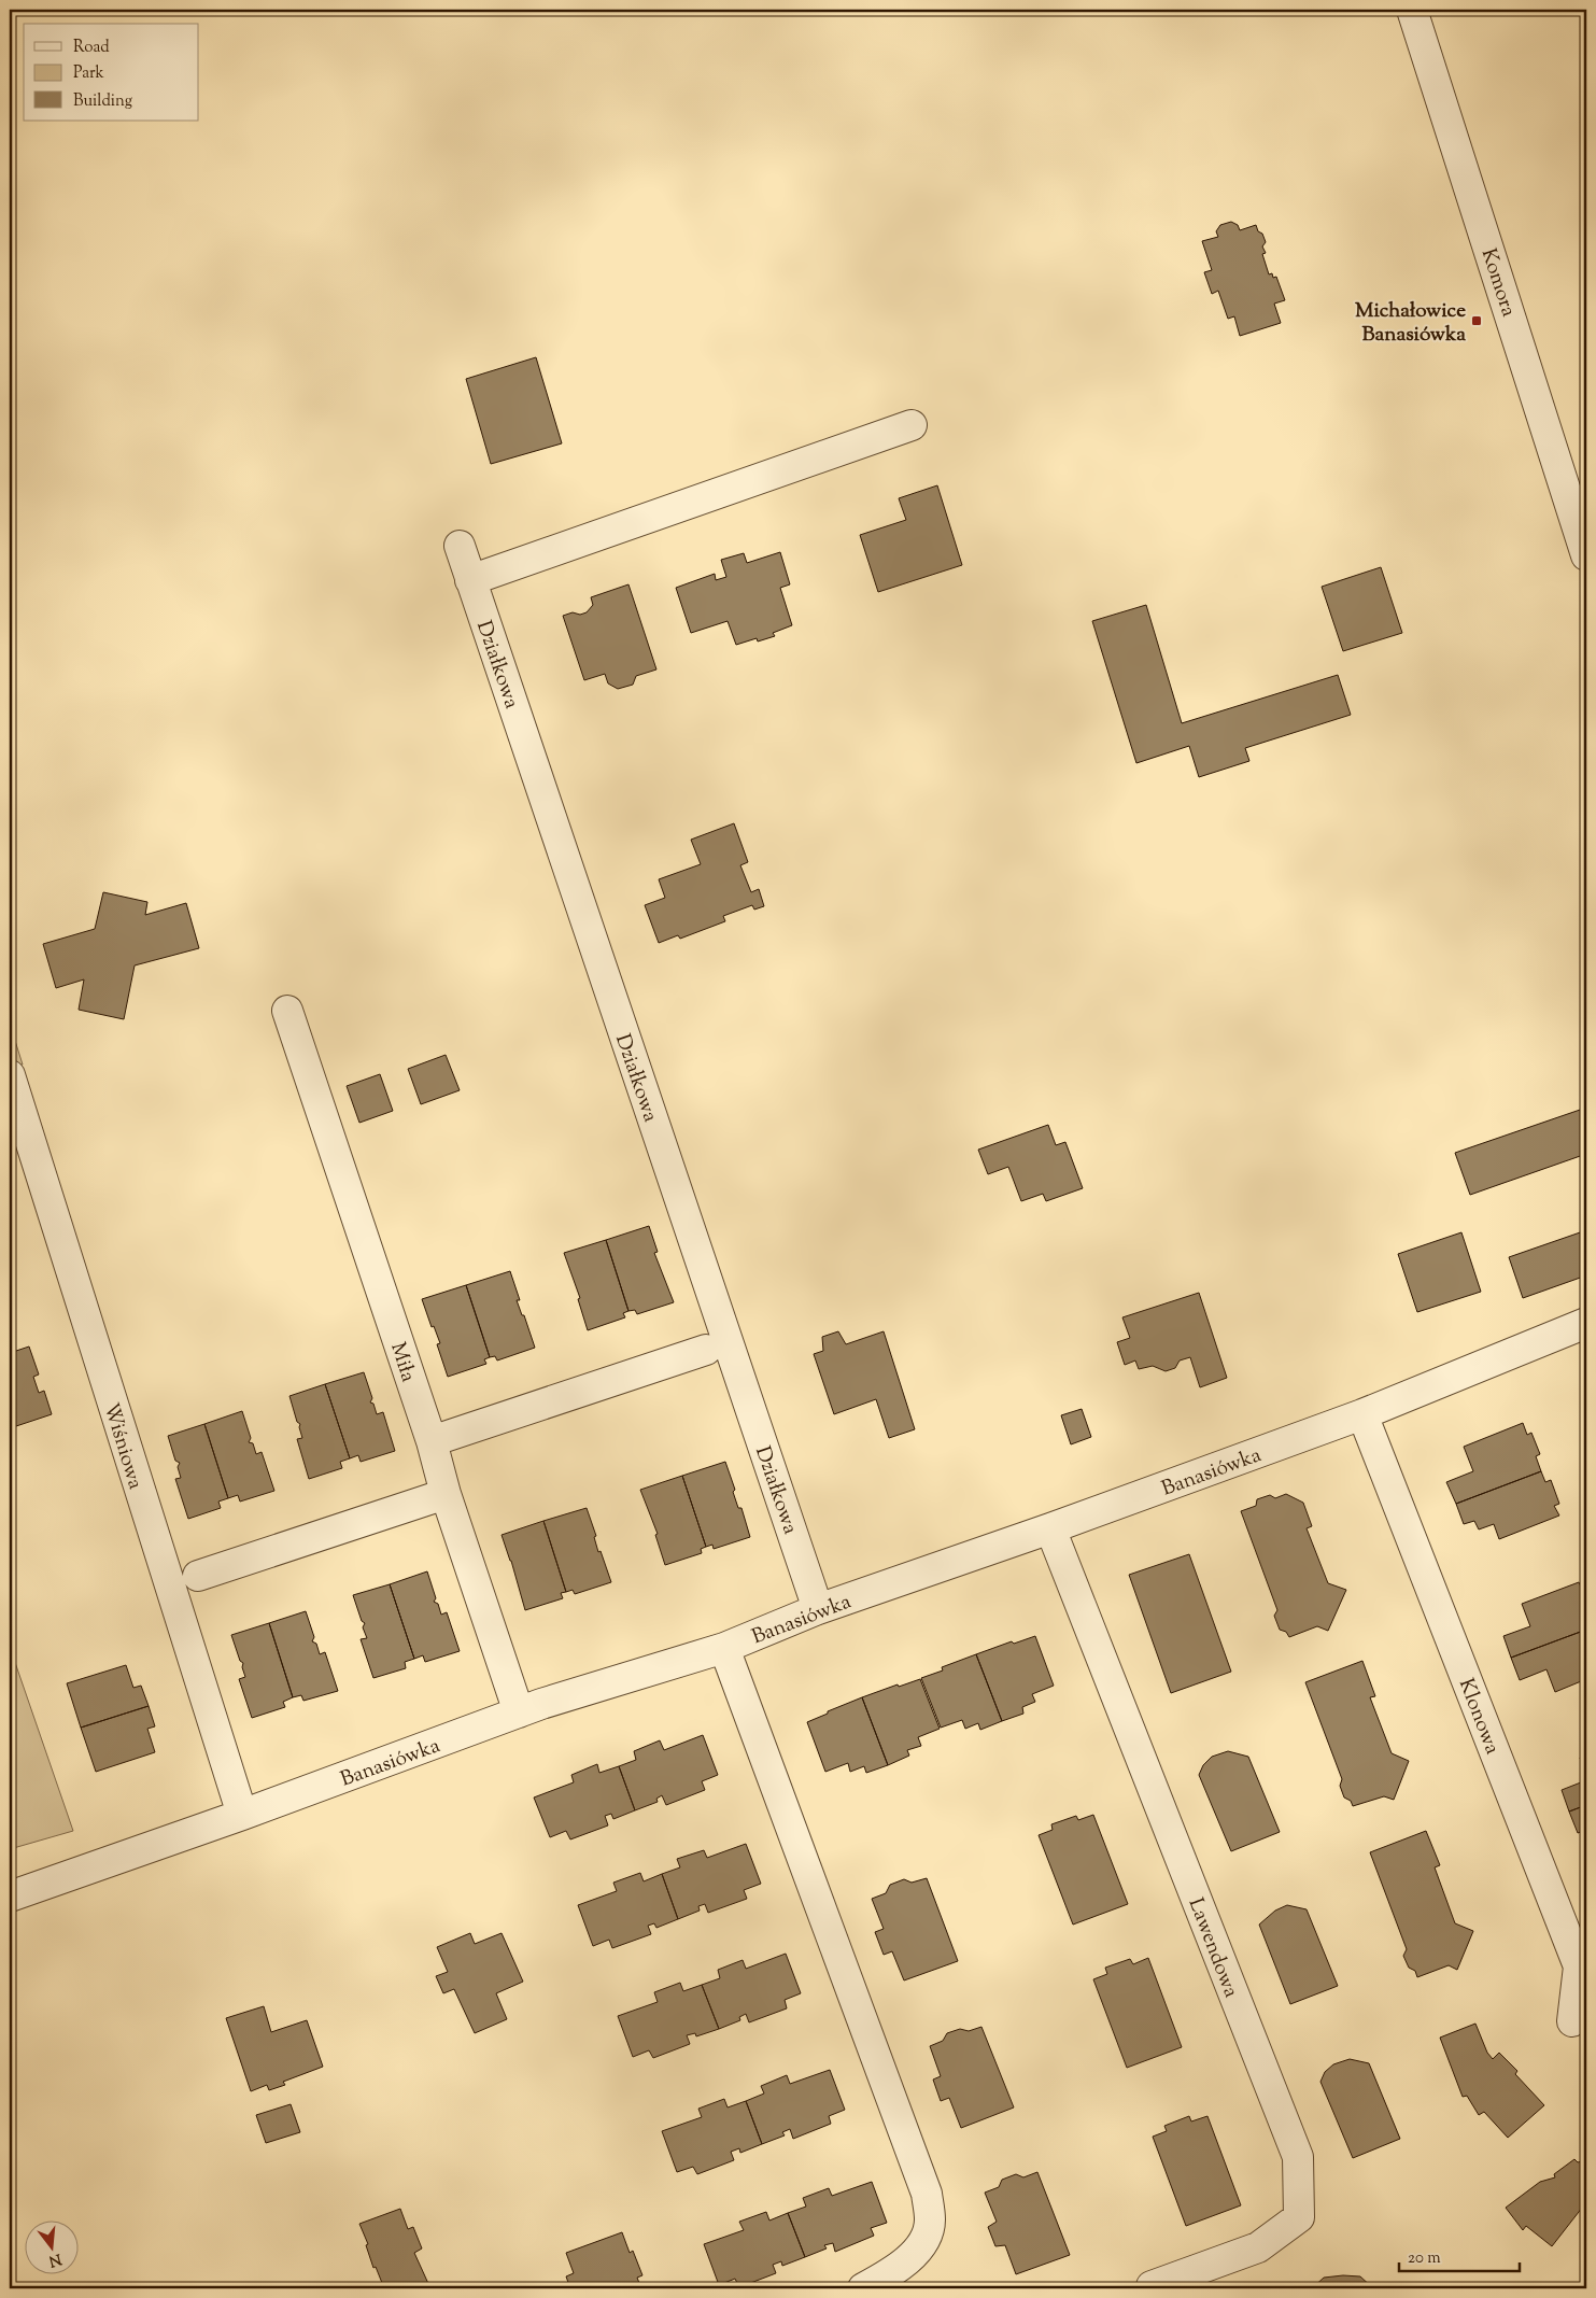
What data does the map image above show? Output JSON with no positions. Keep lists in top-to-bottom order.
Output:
{
  "streets": {
    "street": [
      "Komora",
      "Działkowa",
      "Miła",
      "Wiśniowa",
      "Banasiówka",
      "Klonowa",
      "Lawendowa"
    ]
  },
  "crossings": [
    ["Działkowa", "Banasiówka"],
    ["Miła", "Banasiówka"],
    ["Wiśniowa", "Banasiówka"],
    ["Banasiówka", "Klonowa"],
    ["Banasiówka", "Lawendowa"]
  ],
  "places": {
    "transit": ["Michałowice Banasiówka"]
  },
  "legend": ["Road", "Park", "Building"],
  "scale_bar": "20 m",
  "north": "bottom"
}
